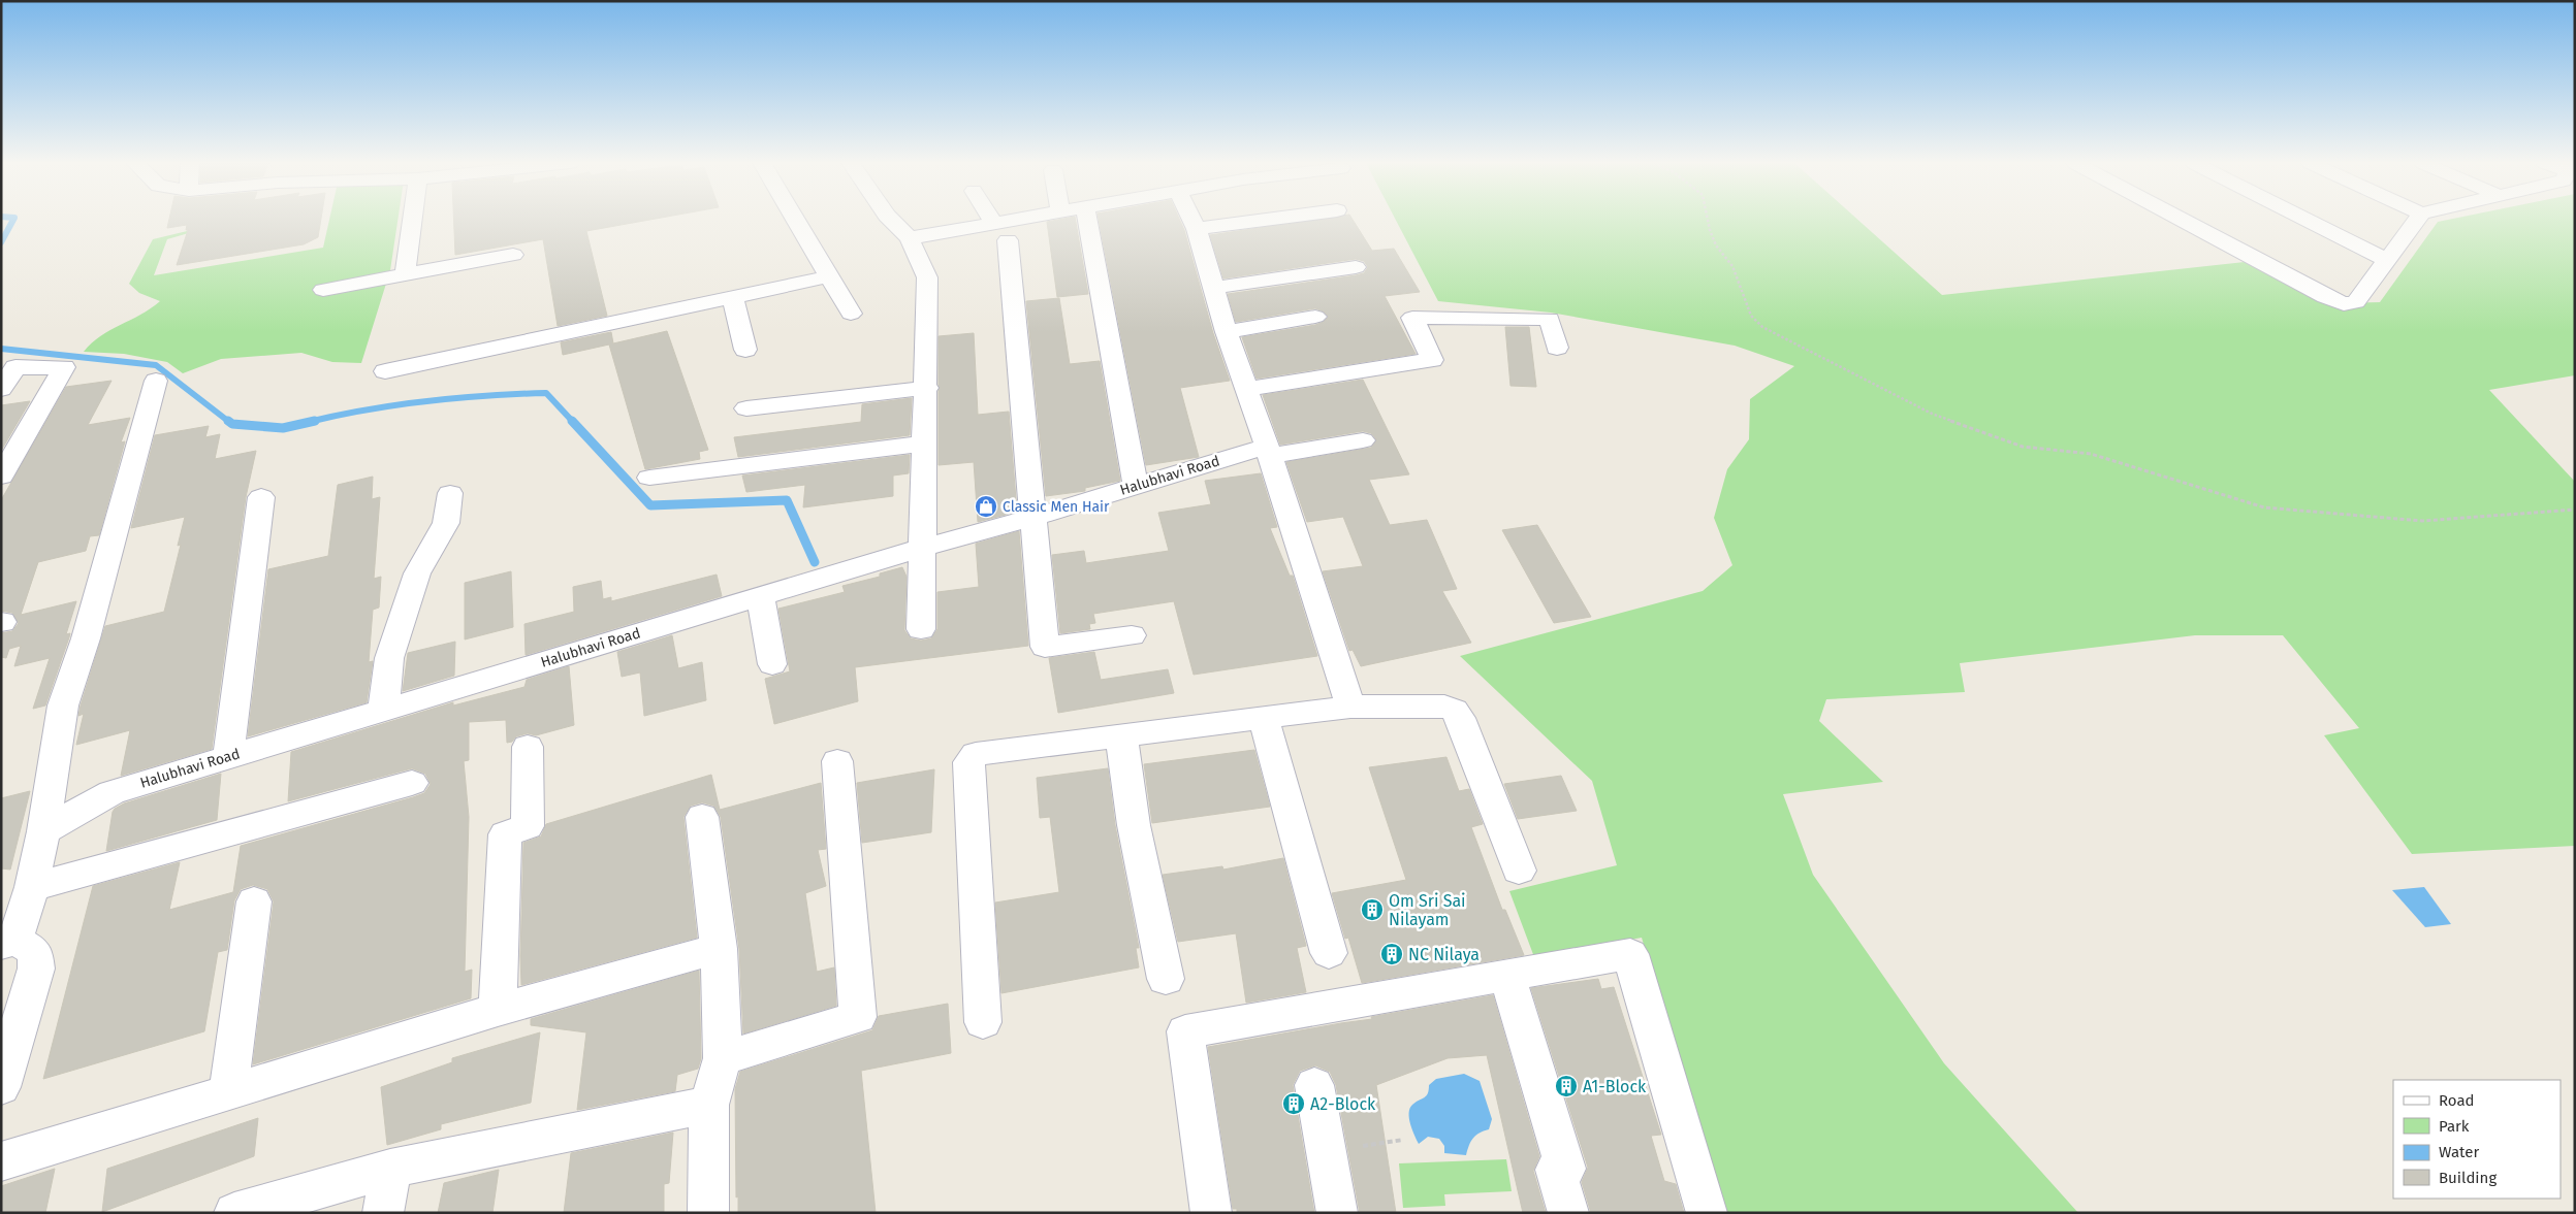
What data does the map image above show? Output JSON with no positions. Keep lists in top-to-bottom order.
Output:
{
  "streets": {
    "street": ["Halubhavi Road"]
  },
  "places": {
    "shop": ["Classic Men Hair"],
    "building": [
      "Om Sri Sai Nilayam",
      "NC Nilaya",
      "A1-Block",
      "A2-Block"
    ]
  },
  "legend": [
    "Road",
    "Park",
    "Water",
    "Building"
  ]
}
